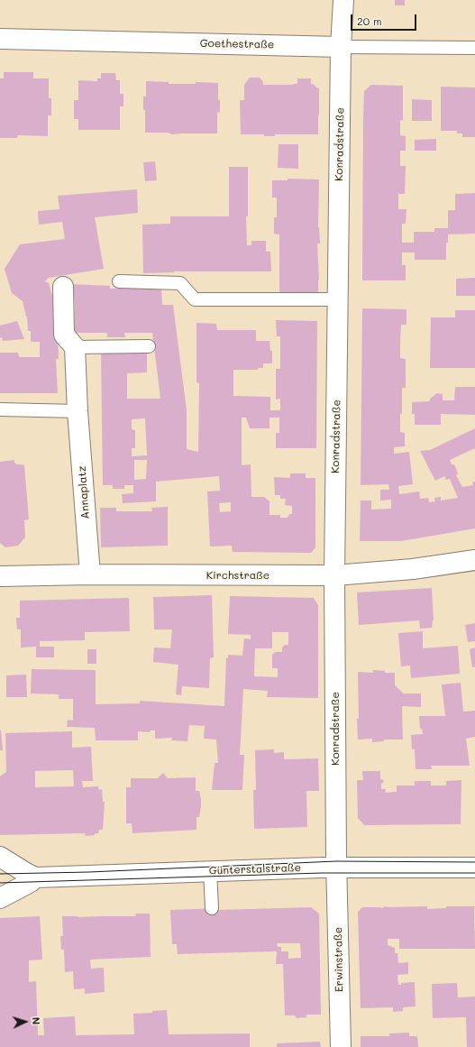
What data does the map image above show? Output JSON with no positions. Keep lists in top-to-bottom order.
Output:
{
  "streets": {
    "street": [
      "Goethestraße",
      "Konradstraße",
      "Annaplatz",
      "Kirchstraße",
      "Günterstalstraße",
      "Erwinstraße"
    ]
  },
  "crossings": [
    ["Goethestraße", "Konradstraße"],
    ["Konradstraße", "Kirchstraße"],
    ["Konradstraße", "Günterstalstraße"],
    ["Konradstraße", "Erwinstraße"],
    ["Annaplatz", "Kirchstraße"],
    ["Günterstalstraße", "Erwinstraße"]
  ],
  "scale_bar": "20 m",
  "north": "right"
}
